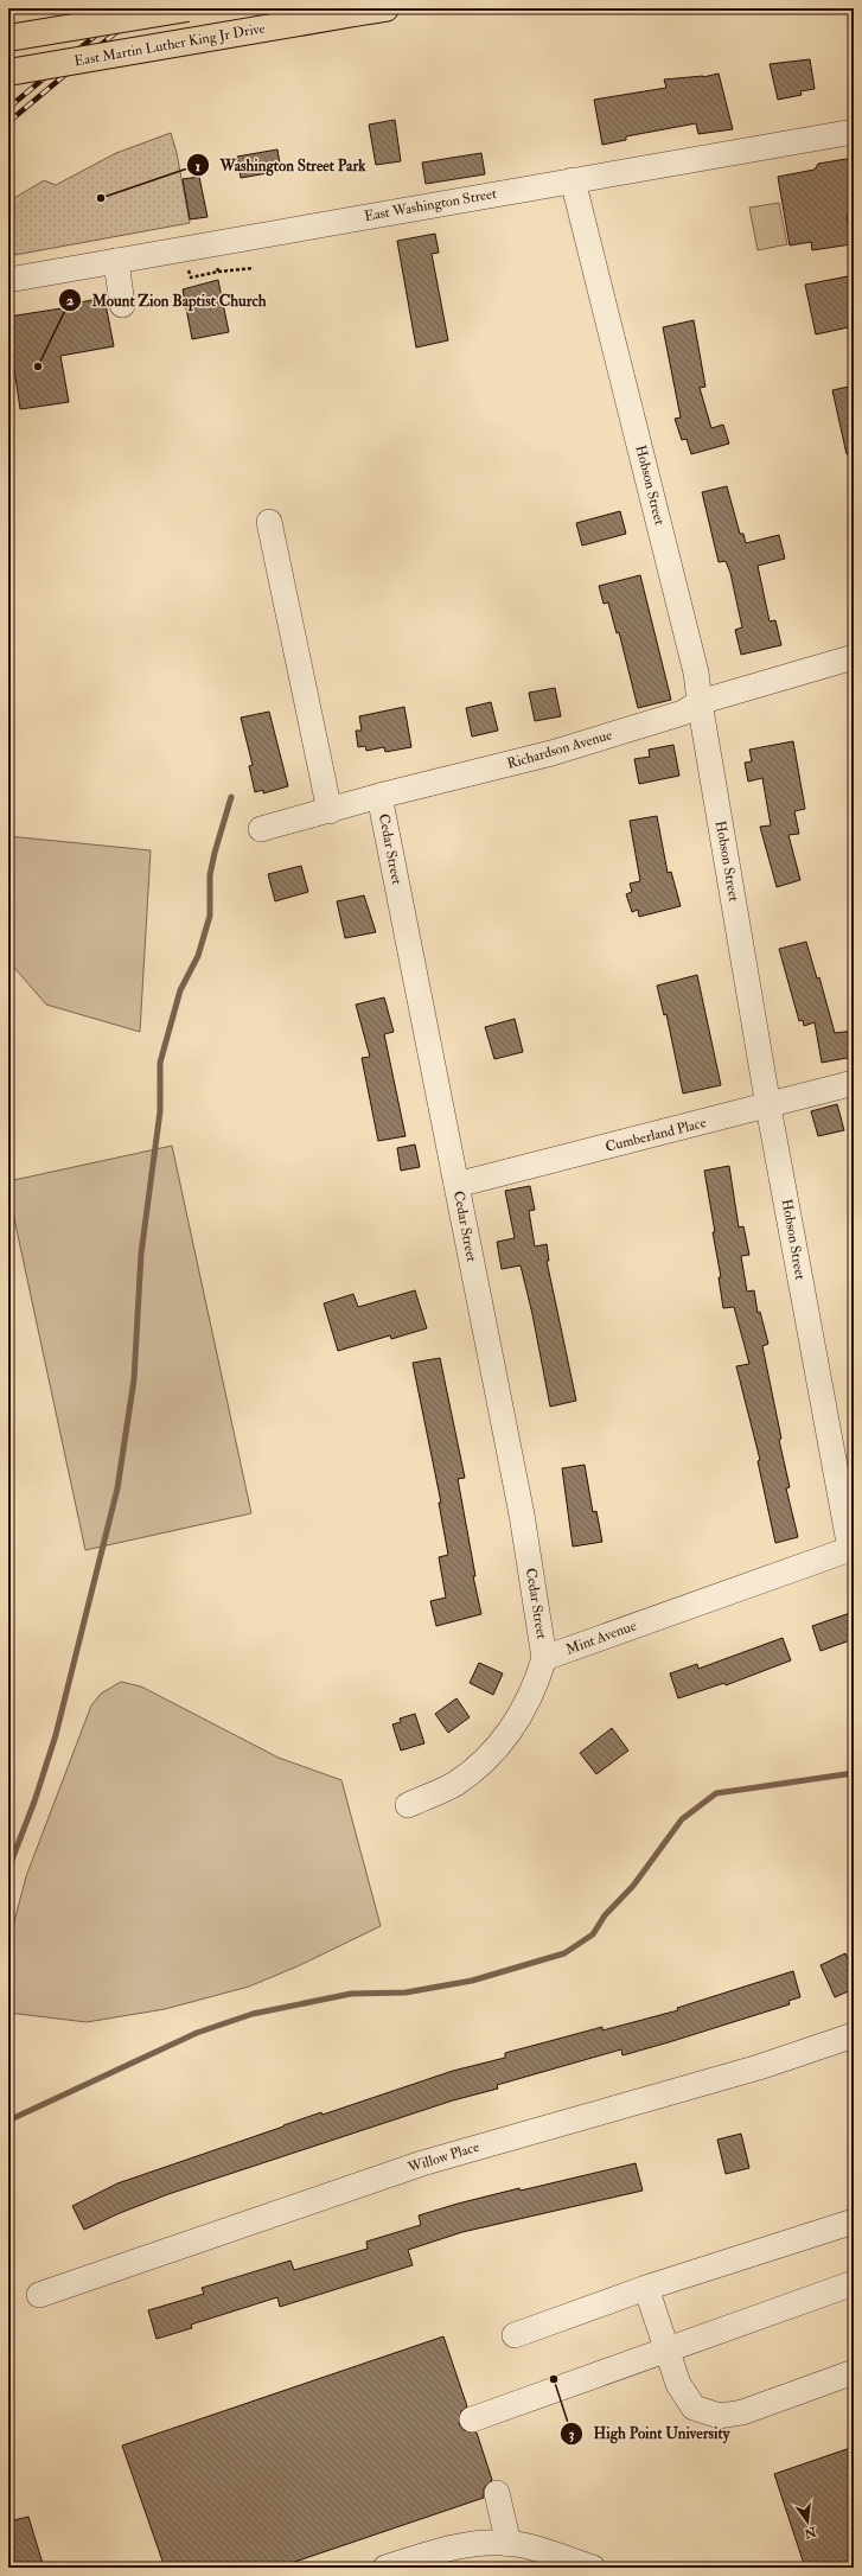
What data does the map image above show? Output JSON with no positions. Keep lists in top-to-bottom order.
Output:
{
  "streets": {
    "main road": ["East Martin Luther King Jr Drive"],
    "street": [
      "East Washington Street",
      "Hobson Street",
      "Richardson Avenue",
      "Cedar Street",
      "Cumberland Place",
      "Mint Avenue",
      "Willow Place"
    ]
  },
  "crossings": [
    ["East Washington Street", "Hobson Street"],
    ["Hobson Street", "Richardson Avenue"],
    ["Hobson Street", "Cumberland Place"],
    ["Hobson Street", "Mint Avenue"],
    ["Richardson Avenue", "Cedar Street"],
    ["Cedar Street", "Cumberland Place"],
    ["Cedar Street", "Mint Avenue"]
  ],
  "places": ["Washington Street Park", "Mount Zion Baptist Church", "High Point University"],
  "north": "bottom"
}
